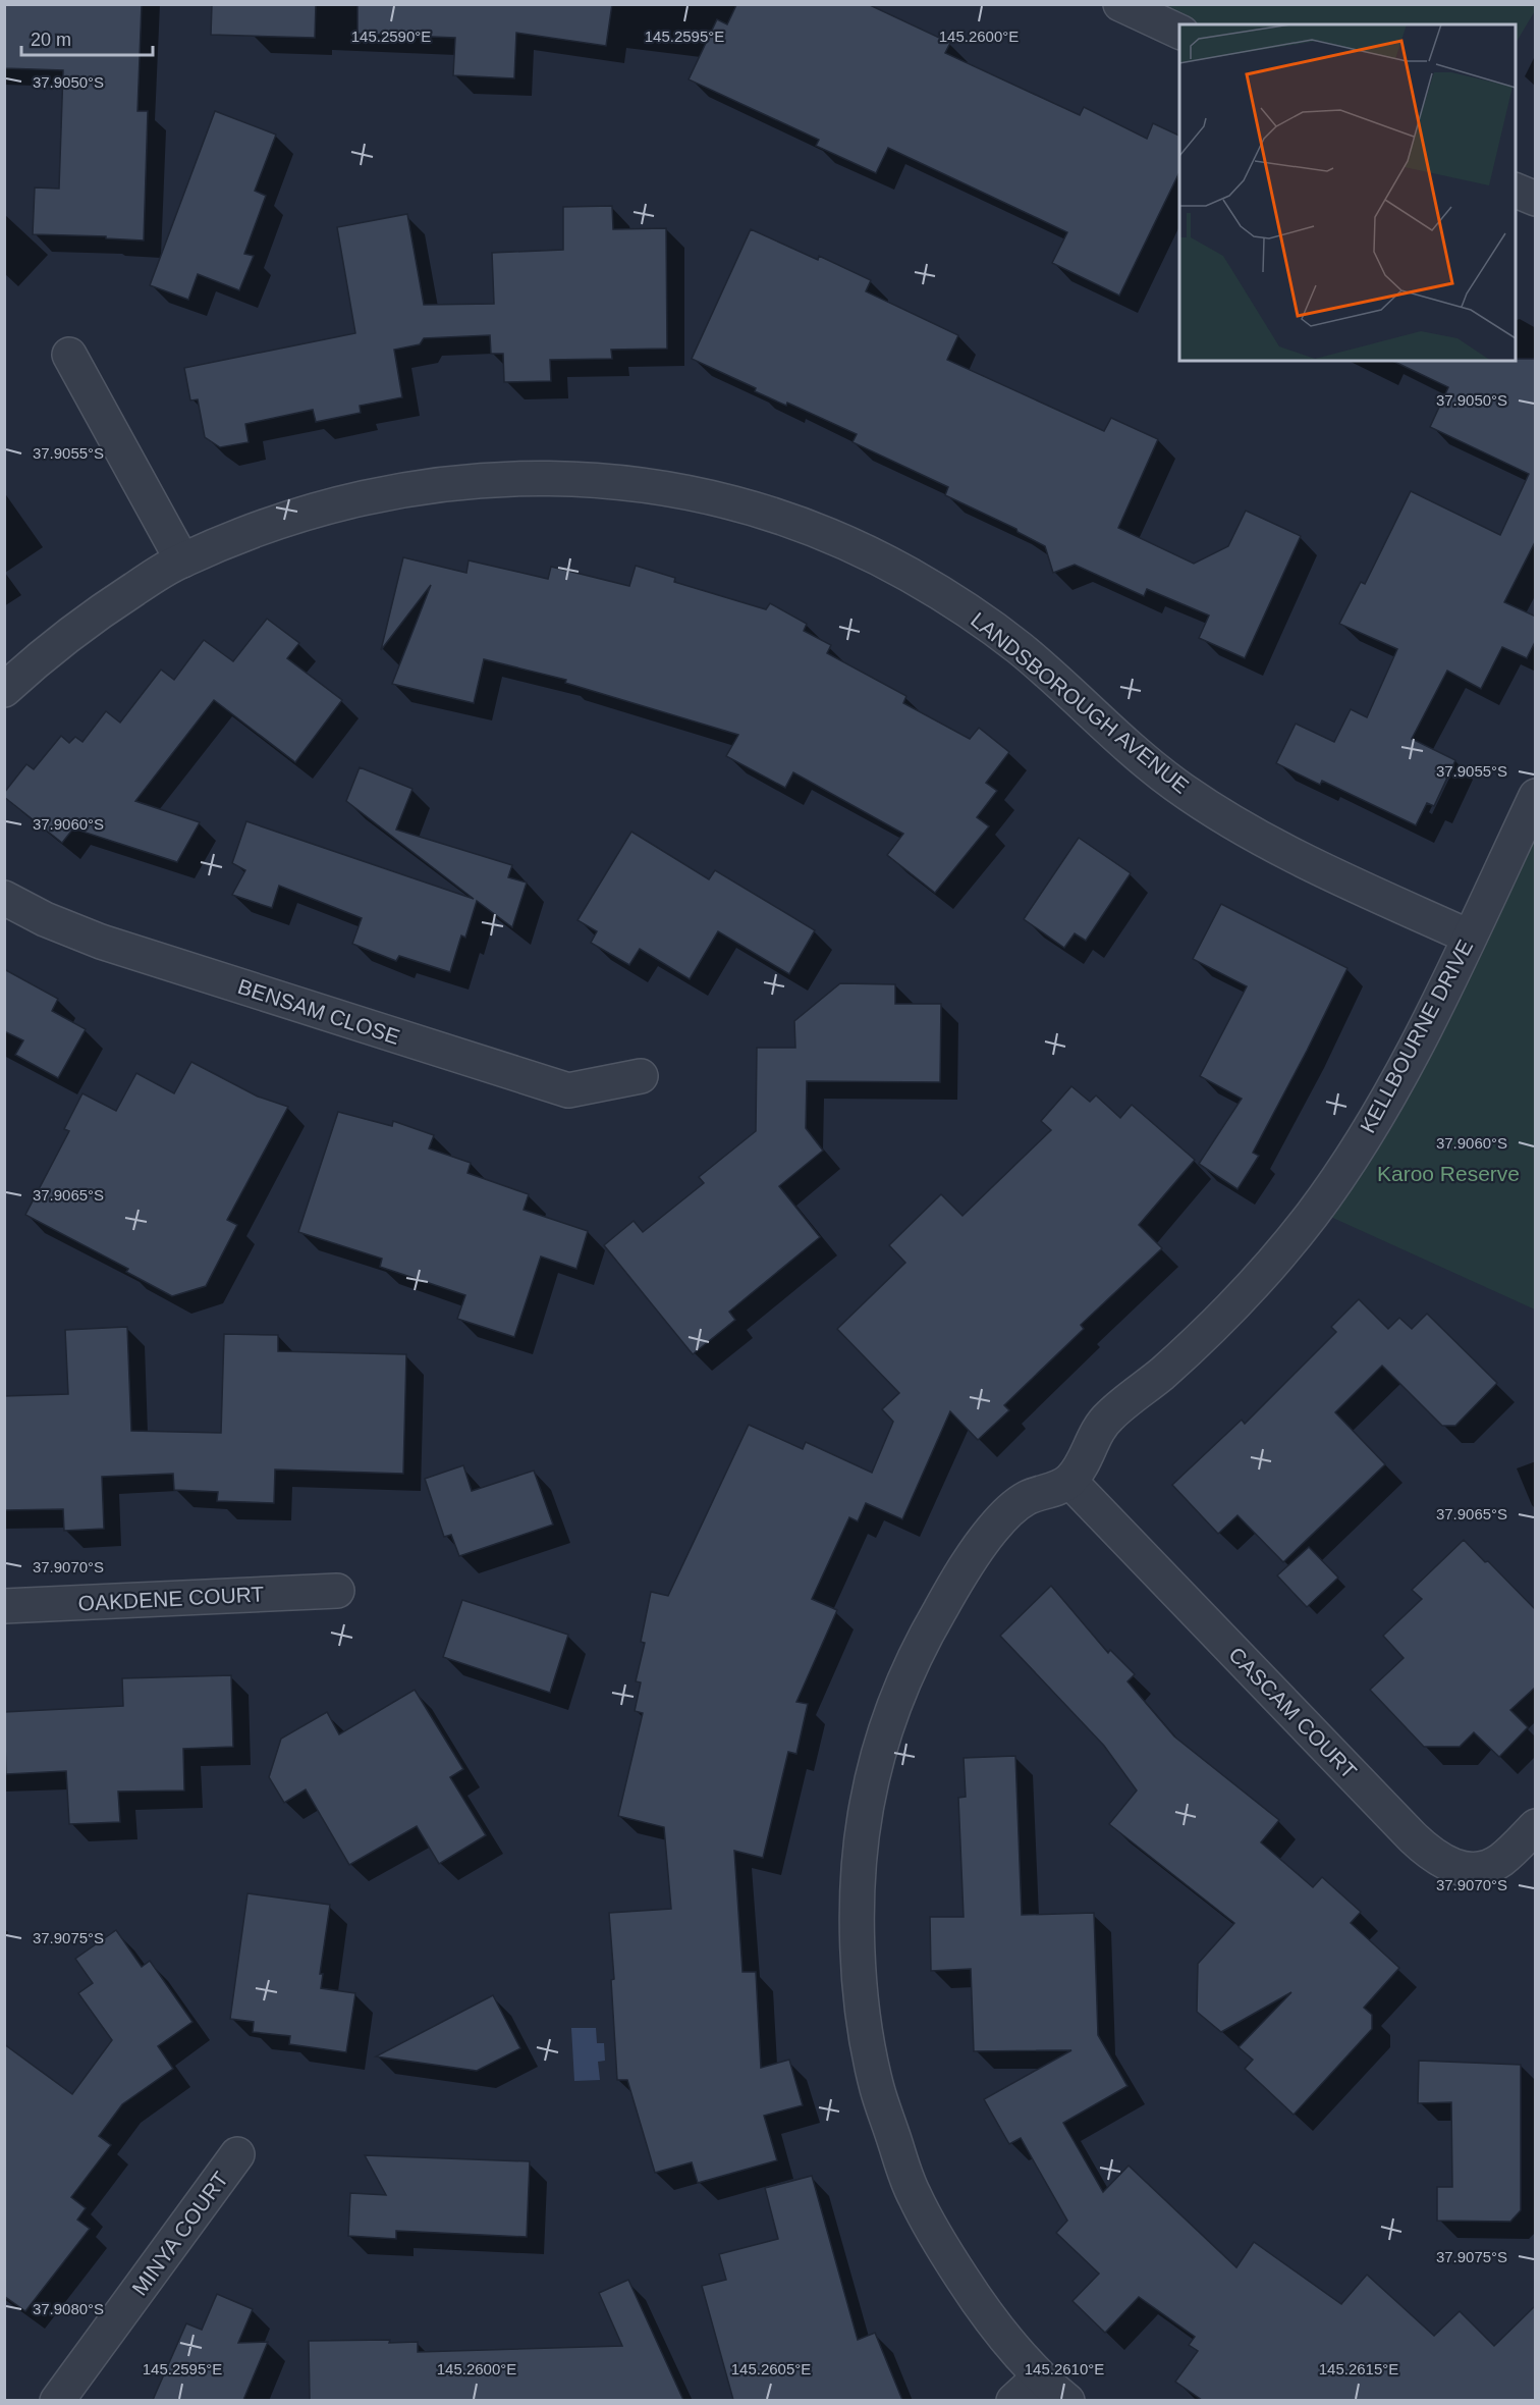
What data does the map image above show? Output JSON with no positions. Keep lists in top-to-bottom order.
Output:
{
  "streets": {
    "street": [
      "LANDSBOROUGH AVENUE",
      "BENSAM CLOSE",
      "KELLBOURNE DRIVE",
      "OAKDENE COURT",
      "CASCAM COURT",
      "MINYA COURT"
    ]
  },
  "crossings": [
    ["LANDSBOROUGH AVENUE", "KELLBOURNE DRIVE"],
    ["KELLBOURNE DRIVE", "CASCAM COURT"]
  ],
  "parks": ["Karoo Reserve"],
  "scale_bar": "20 m",
  "coordinates": [
    "145.2590°E",
    "145.2595°E",
    "145.2600°E",
    "37.9050°S",
    "37.9055°S",
    "37.9060°S",
    "37.9065°S",
    "37.9070°S",
    "37.9075°S",
    "37.9080°S",
    "145.2605°E",
    "145.2610°E",
    "145.2615°E"
  ]
}
